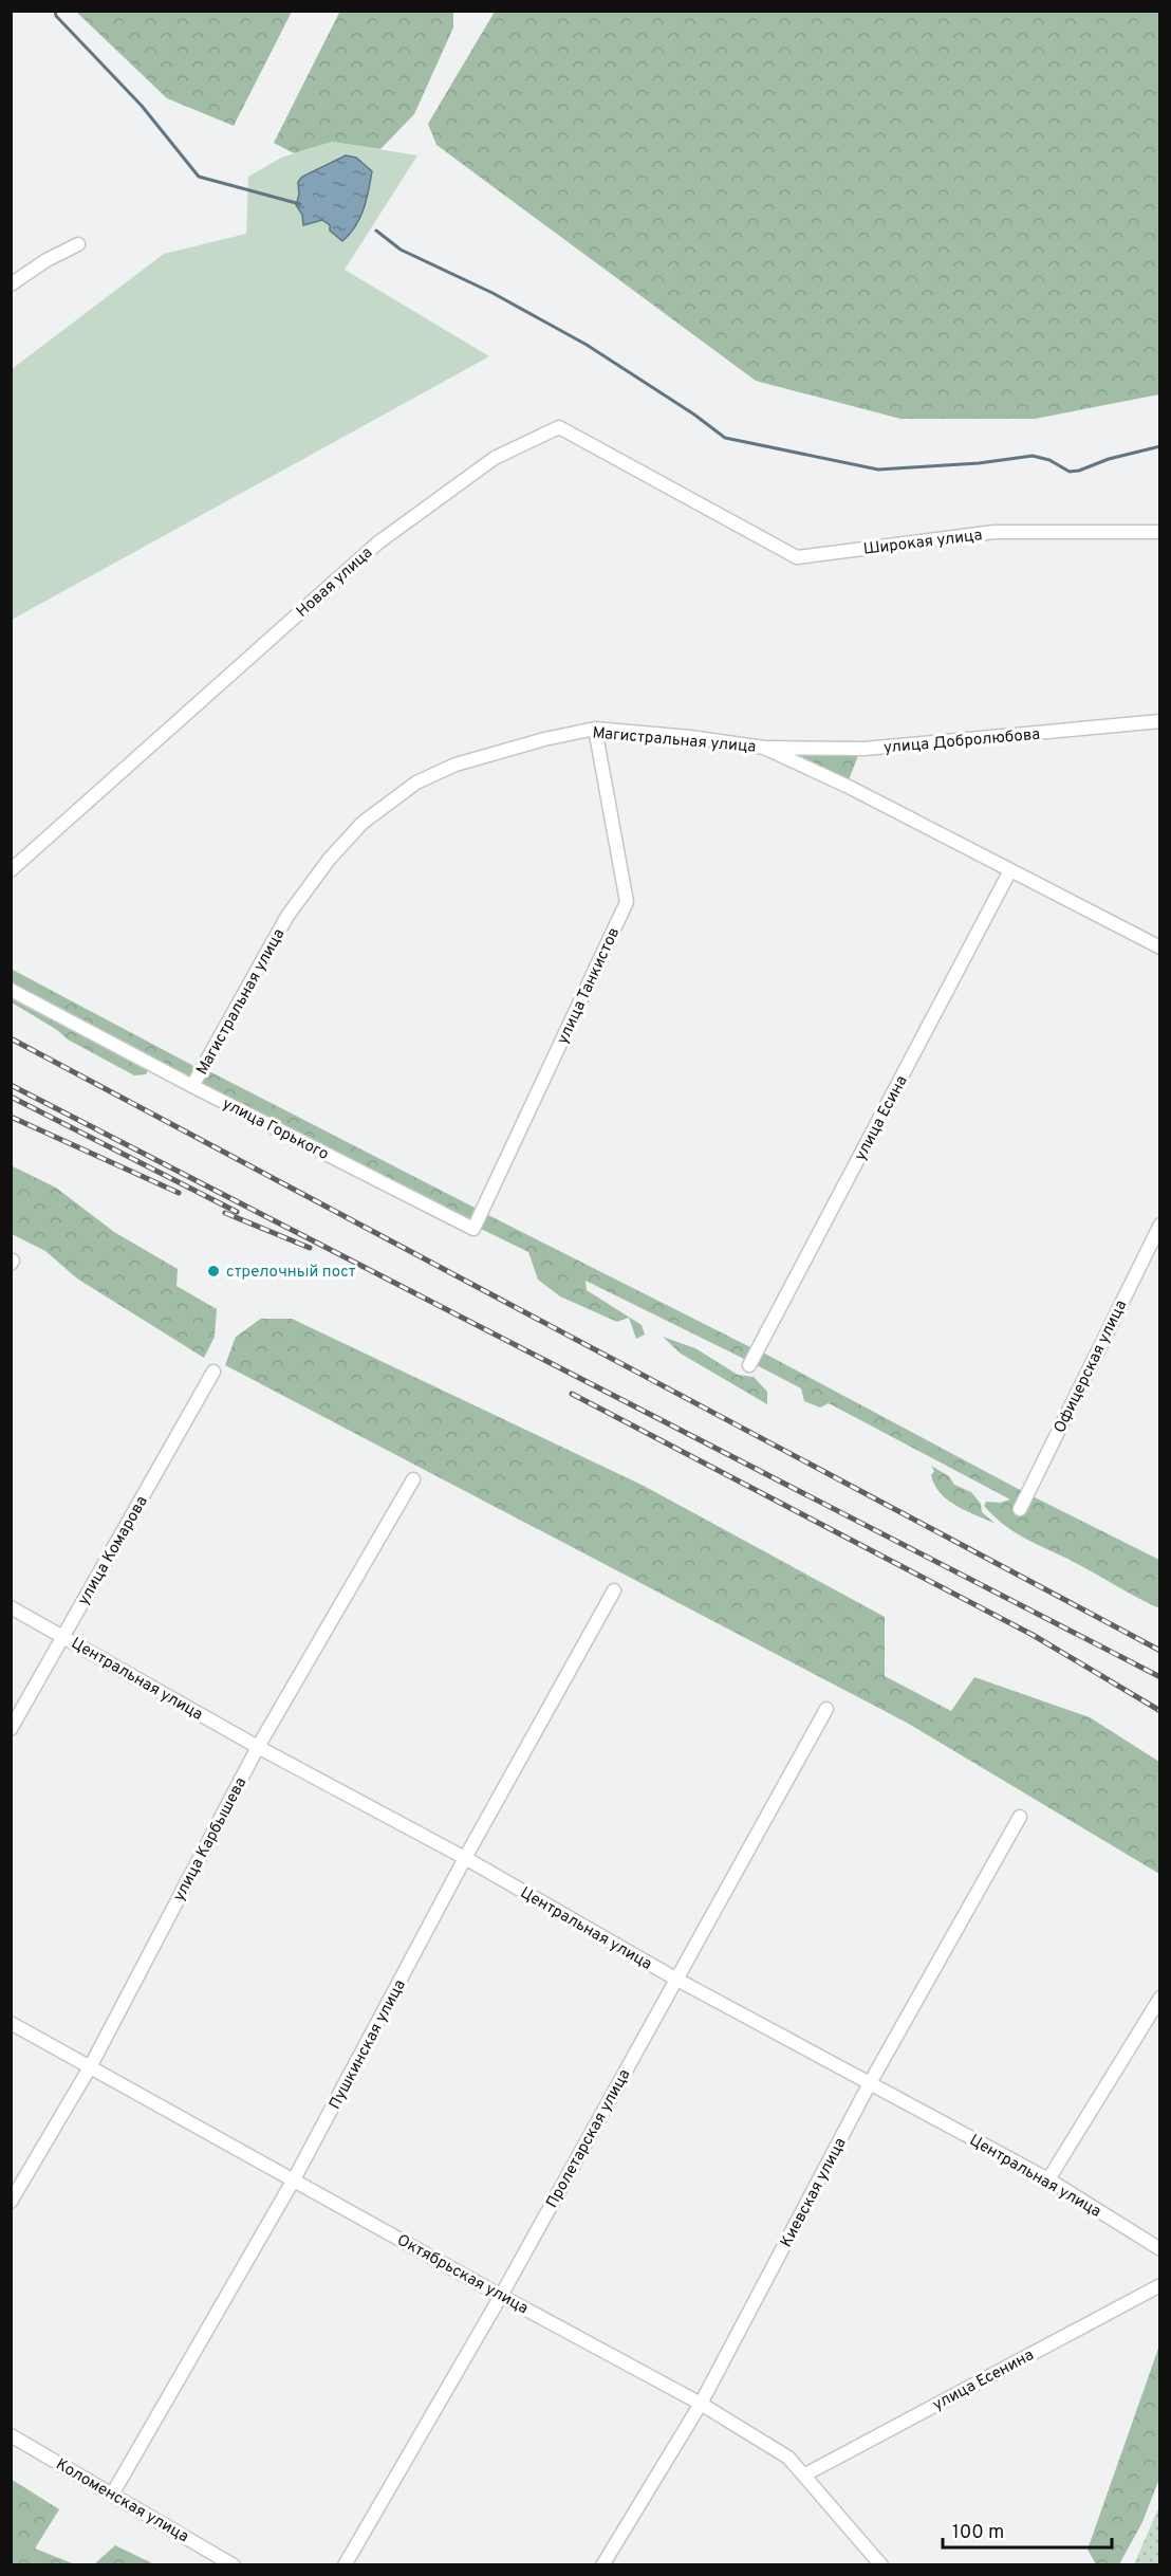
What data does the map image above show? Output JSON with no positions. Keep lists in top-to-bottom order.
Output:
{
  "streets": {
    "street": [
      "Широкая улица",
      "Новая улица",
      "Магистральная улица",
      "улица Добролюбова",
      "улица Танкистов",
      "улица Есина",
      "улица Горького",
      "Офицерская улица",
      "улица Комарова",
      "Центральная улица",
      "улица Карбышева",
      "Пушкинская улица",
      "Пролетарская улица",
      "Киевская улица",
      "Октябрьская улица",
      "улица Есенина",
      "Коломенская улица"
    ]
  },
  "crossings": [
    ["Широкая улица", "Новая улица"],
    ["Магистральная улица", "улица Добролюбова"],
    ["Магистральная улица", "улица Танкистов"],
    ["Магистральная улица", "улица Есина"],
    ["Магистральная улица", "улица Горького"],
    ["улица Танкистов", "улица Горького"],
    ["улица Комарова", "Центральная улица"],
    ["Центральная улица", "улица Карбышева"],
    ["Центральная улица", "Пушкинская улица"],
    ["Центральная улица", "Пролетарская улица"],
    ["Центральная улица", "Киевская улица"],
    ["улица Карбышева", "Октябрьская улица"],
    ["Пушкинская улица", "Октябрьская улица"],
    ["Пушкинская улица", "Коломенская улица"],
    ["Пролетарская улица", "Октябрьская улица"],
    ["Киевская улица", "Октябрьская улица"],
    ["Октябрьская улица", "улица Есенина"]
  ],
  "places": ["стрелочный пост"],
  "scale_bar": "100 m"
}
